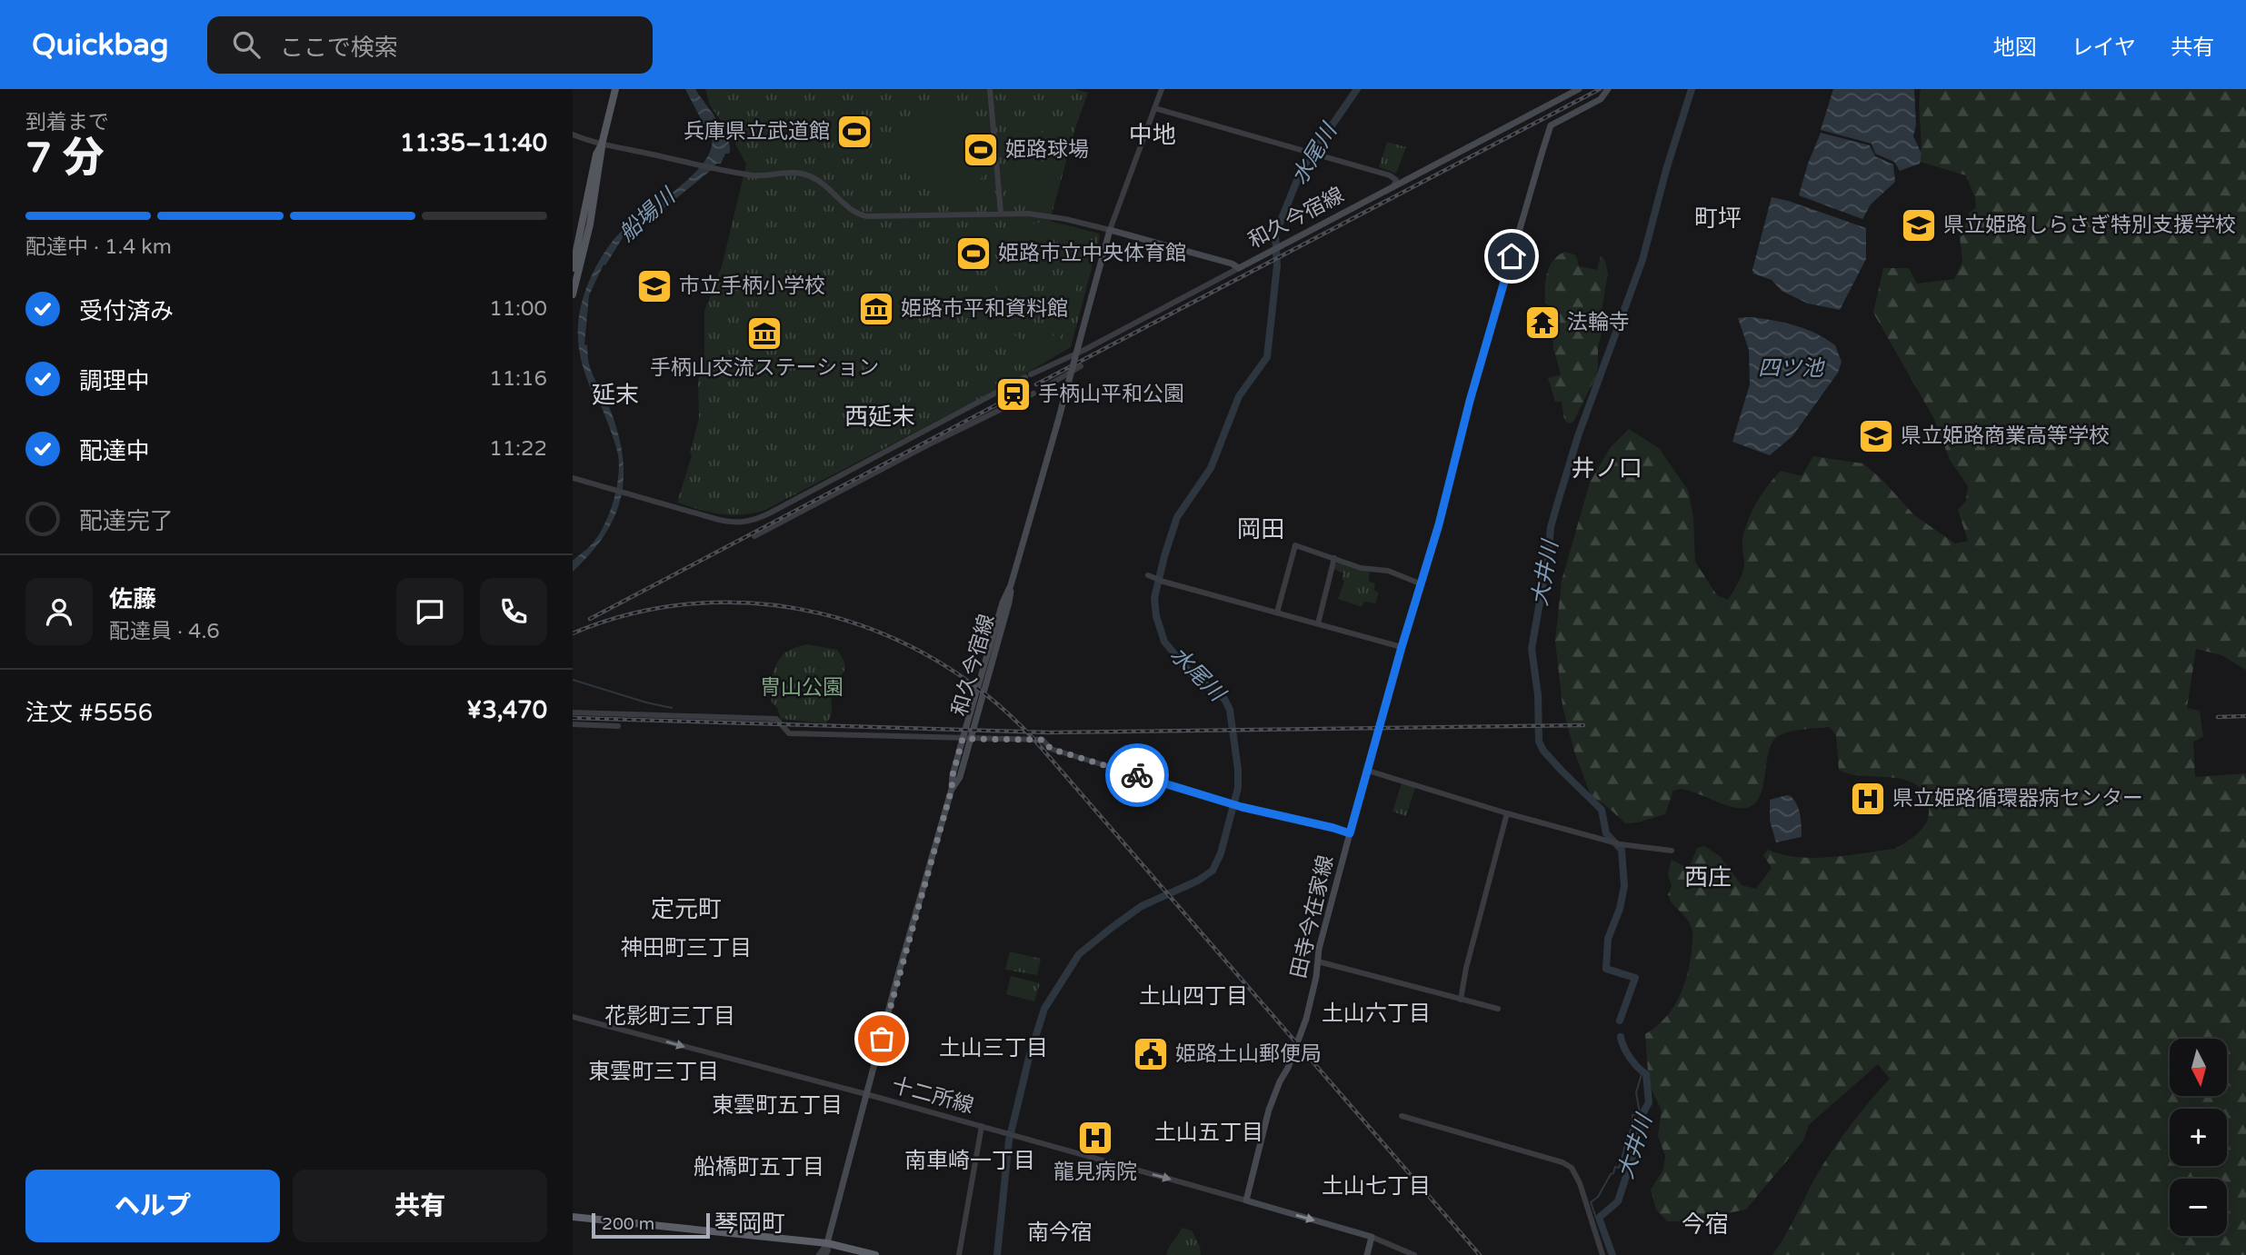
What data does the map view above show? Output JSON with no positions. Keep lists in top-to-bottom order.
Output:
{
  "streets": {
    "main road": ["和久今宿線", "田寺今在家線"],
    "street": ["十二所線"]
  },
  "crossings": [
    ["和久今宿線", "十二所線"],
    ["田寺今在家線", "十二所線"]
  ],
  "one_way": ["十二所線"],
  "districts": [
    "中地",
    "町坪",
    "延末",
    "西延末",
    "井ノ口",
    "岡田",
    "西庄",
    "定元町",
    "神田町三丁目",
    "土山四丁目",
    "土山六丁目",
    "花影町三丁目",
    "土山三丁目",
    "東雲町三丁目",
    "東雲町五丁目",
    "土山五丁目",
    "南車崎一丁目",
    "船橋町五丁目",
    "土山七丁目",
    "琴岡町",
    "今宿",
    "南今宿"
  ],
  "water": [
    "水尾川",
    "船場川",
    "四ツ池",
    "大井川"
  ],
  "parks": ["冑山公園"],
  "places": {
    "sports": ["兵庫県立武道館", "姫路球場", "姫路市立中央体育館"],
    "school or university": ["県立姫路しらさぎ特別支援学校", "市立手柄小学校", "県立姫路商業高等学校"],
    "museum": ["姫路市平和資料館", "手柄山交流ステーション"],
    "temple": ["法輪寺"],
    "station": ["手柄山平和公園"],
    "hospital": ["県立姫路循環器病センター", "龍見病院"],
    "public building": ["姫路土山郵便局"]
  },
  "scale_bar": "200 m",
  "north": "bottom",
  "page": {
    "header": "Quickbag",
    "search": "ここで検索",
    "nav": ["地図", "レイヤ", "共有"],
    "heading": ["7 分", "到着まで", "11:35–11:40"],
    "panel": [
      "佐藤",
      "配達員 · 4.6",
      "注文 #5556",
      "¥3,470"
    ],
    "bar": "配達中 · 1.4 km",
    "list": [
      ["受付済み", "11:00"],
      ["調理中", "11:16"],
      ["配達中", "11:22"],
      "配達完了"
    ],
    "map_buttons": ["+", "−"],
    "buttons": ["ヘルプ", "共有"],
    "scale": "200 m"
  }
}
